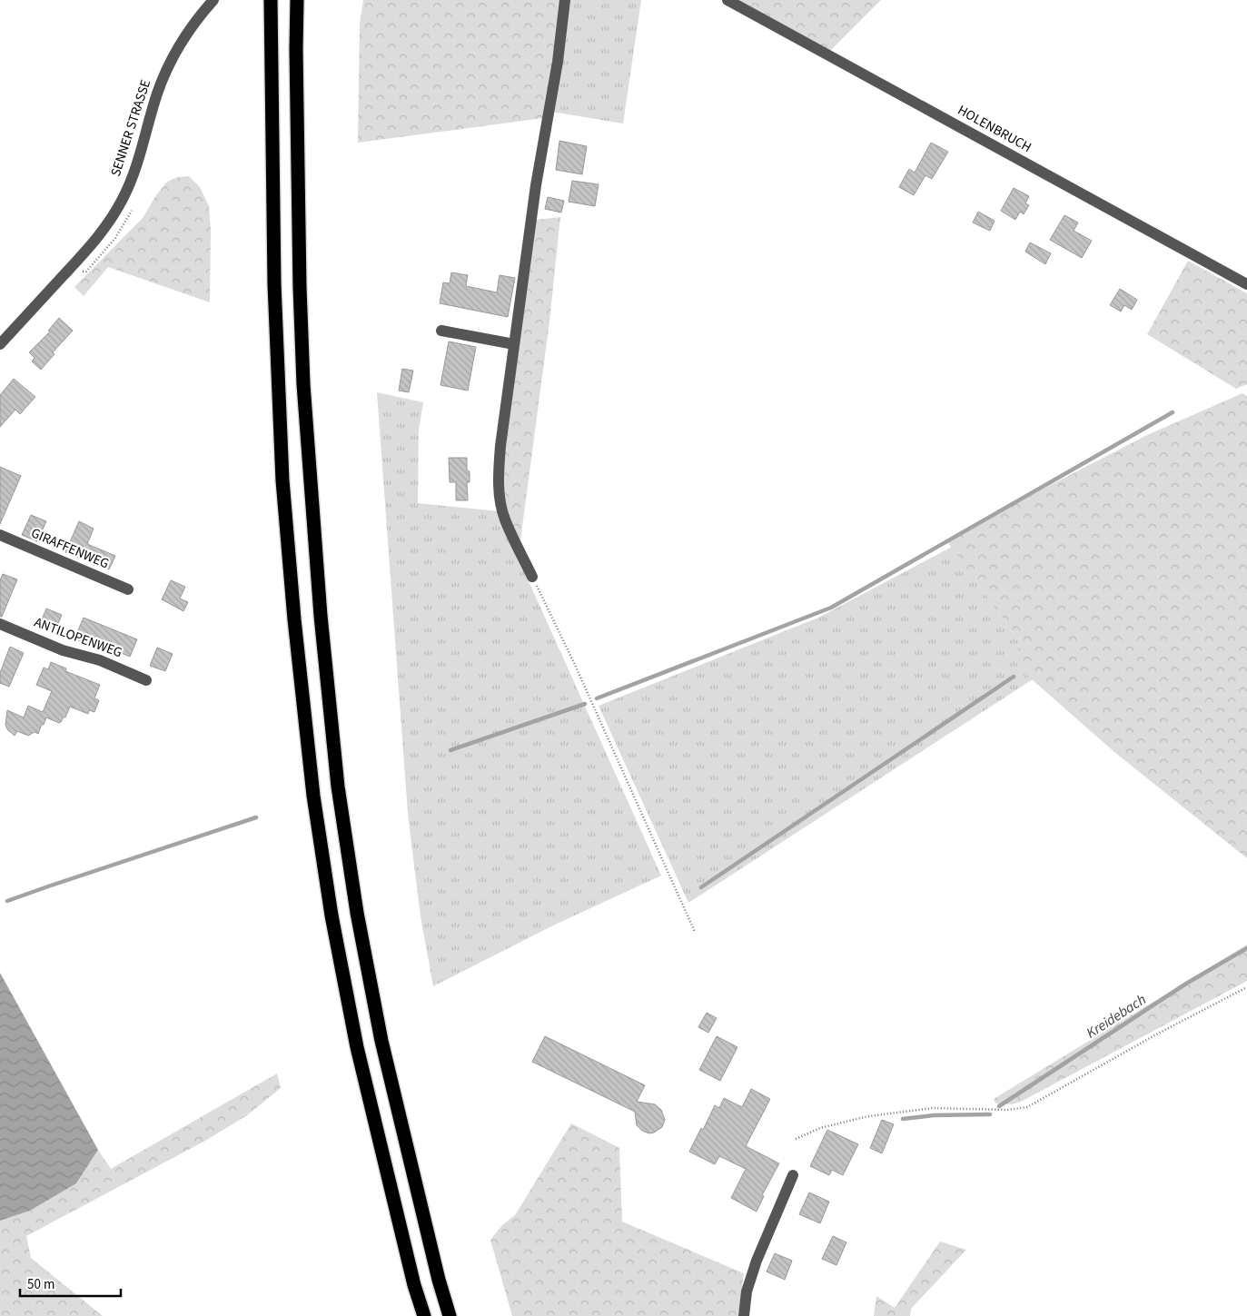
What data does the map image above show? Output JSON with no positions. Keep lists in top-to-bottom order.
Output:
{
  "streets": {
    "street": [
      "SENNER STRASSE",
      "HOLENBRUCH",
      "GIRAFFENWEG",
      "ANTILOPENWEG"
    ]
  },
  "water": ["Kreidebach"],
  "scale_bar": "50 m"
}
